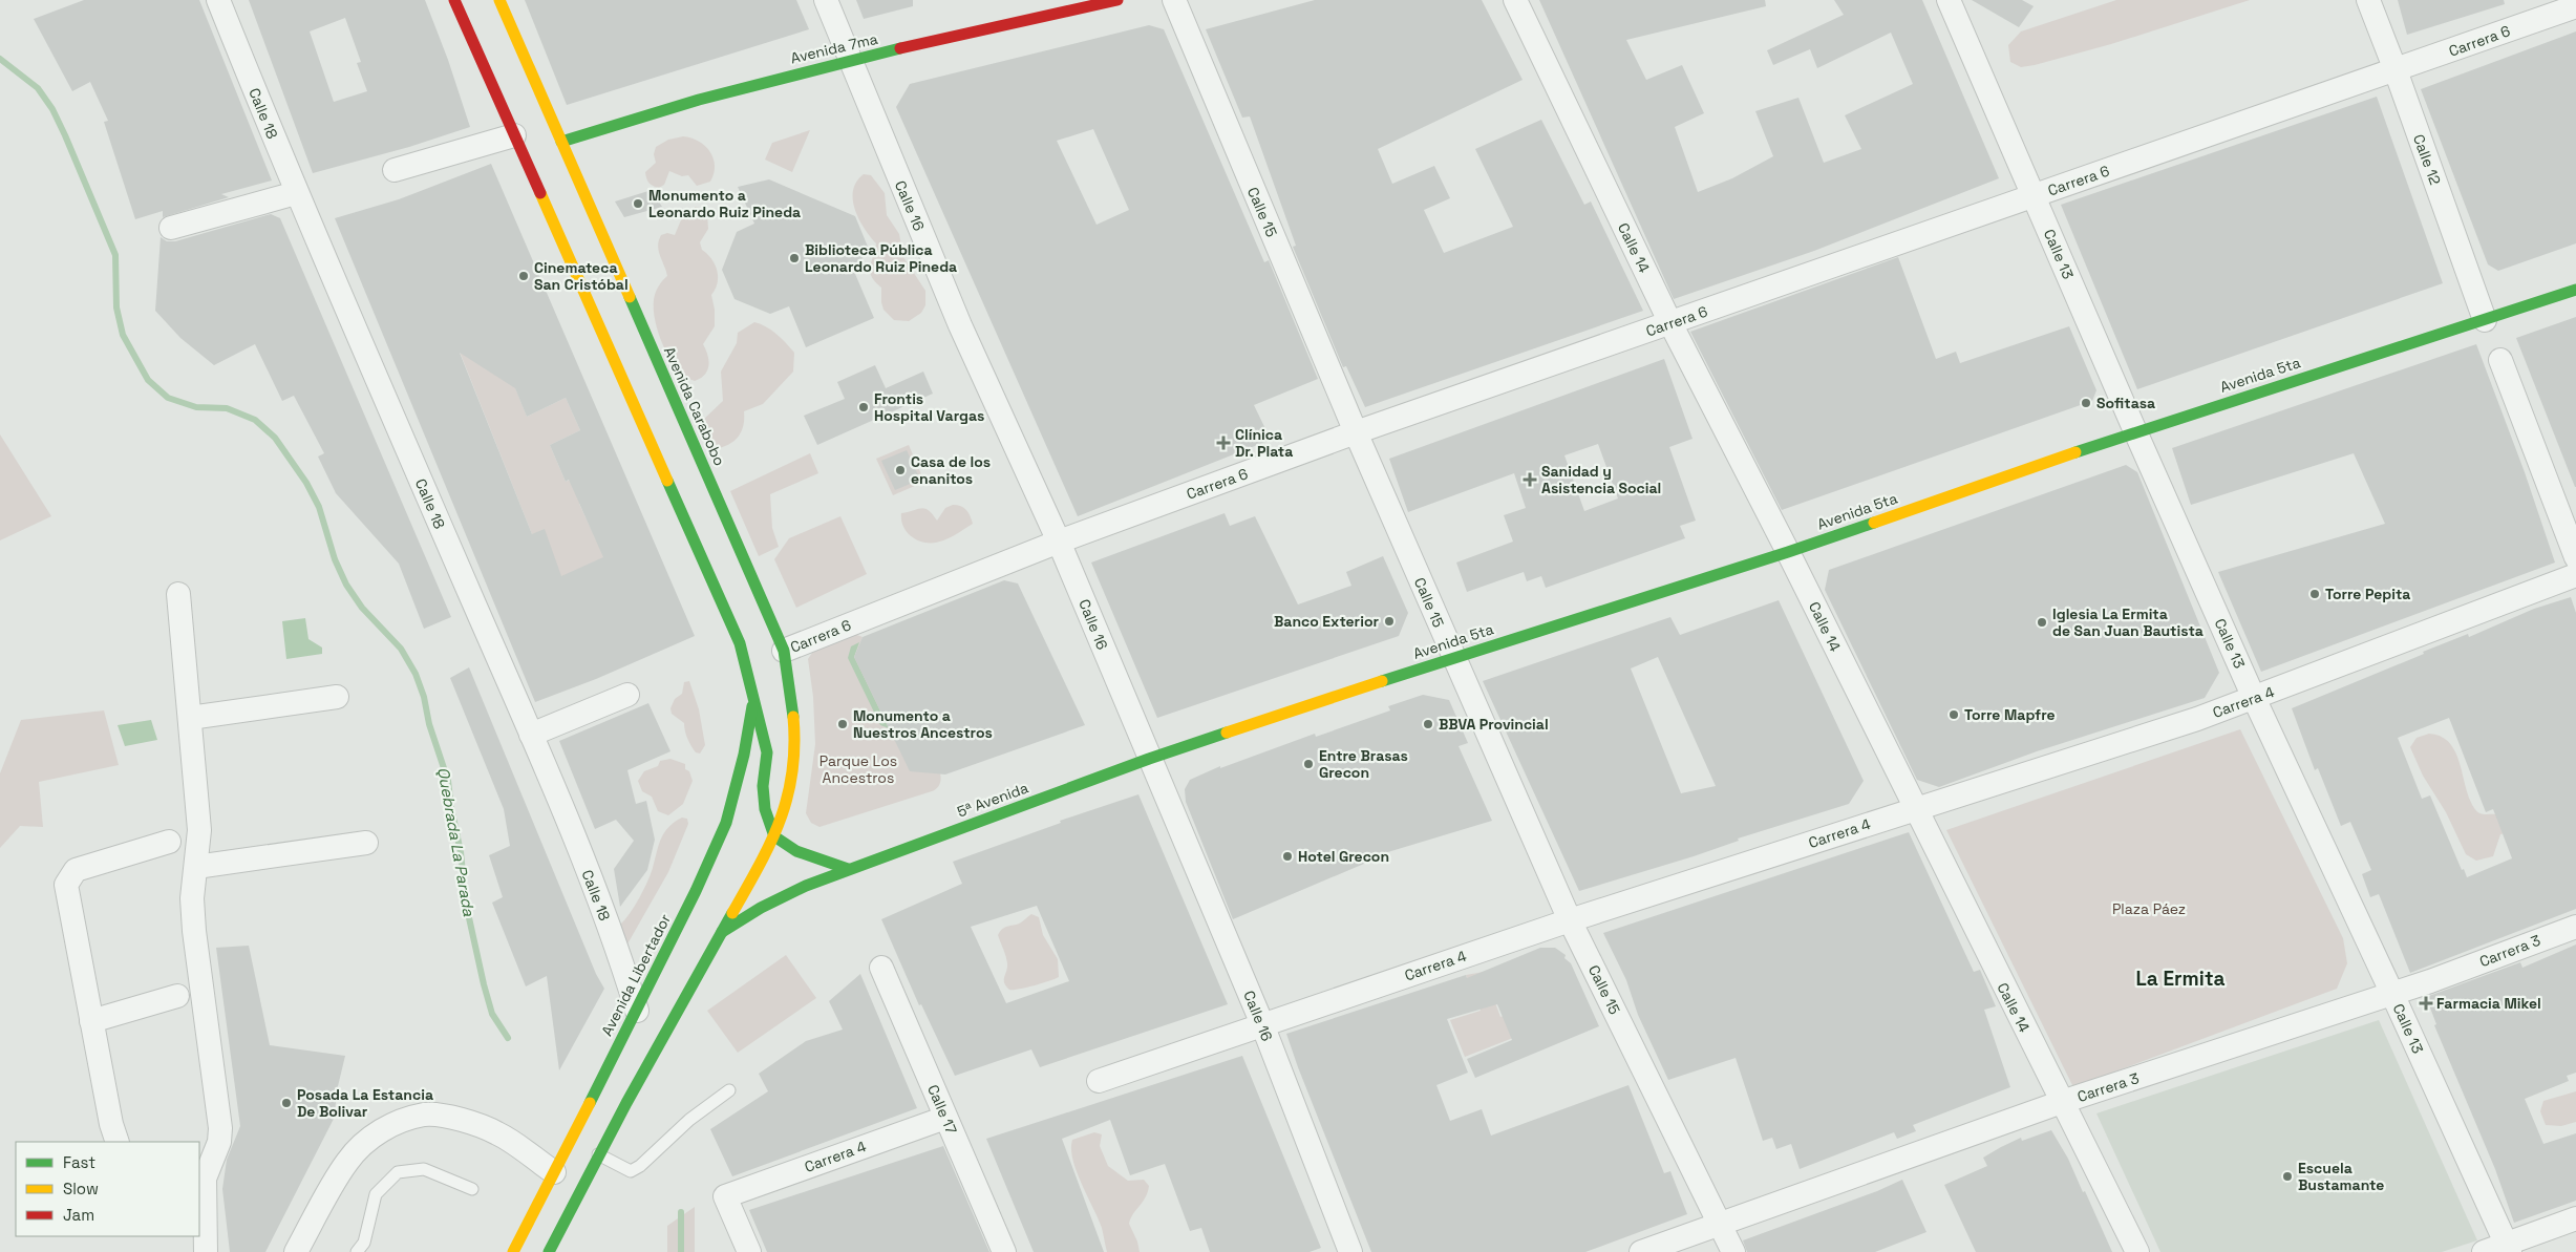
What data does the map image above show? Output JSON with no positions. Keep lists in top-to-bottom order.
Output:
{
  "streets": {
    "main road": [
      "Avenida 7ma",
      "Avenida 5ta",
      "Avenida Carabobo",
      "5ª Avenida",
      "Avenida Libertador"
    ],
    "street": [
      "Carrera 6",
      "Calle 18",
      "Calle 12",
      "Calle 16",
      "Calle 15",
      "Calle 14",
      "Calle 13",
      "Carrera 4",
      "Carrera 3",
      "Calle 17"
    ]
  },
  "crossings": [
    ["Carrera 6", "Calle 12"],
    ["Carrera 6", "Calle 16"],
    ["Carrera 6", "Calle 15"],
    ["Carrera 6", "Calle 14"],
    ["Carrera 6", "Calle 13"],
    ["Carrera 6", "Avenida Carabobo"],
    ["Avenida 7ma", "Calle 16"],
    ["Avenida 7ma", "Avenida Carabobo"],
    ["Calle 18", "Avenida Libertador"],
    ["Calle 12", "Avenida 5ta"],
    ["Calle 16", "Avenida 5ta"],
    ["Calle 16", "Carrera 4"],
    ["Calle 16", "5ª Avenida"],
    ["Calle 15", "Avenida 5ta"],
    ["Calle 15", "Carrera 4"],
    ["Calle 15", "Carrera 3"],
    ["Calle 14", "Avenida 5ta"],
    ["Calle 14", "Carrera 4"],
    ["Calle 14", "Carrera 3"],
    ["Calle 13", "Avenida 5ta"],
    ["Calle 13", "Carrera 4"],
    ["Calle 13", "Carrera 3"],
    ["Avenida 5ta", "5ª Avenida"],
    ["Carrera 4", "Calle 17"]
  ],
  "districts": ["La Ermita"],
  "water": ["Quebrada La Parada"],
  "parks": ["Parque Los Ancestros", "Plaza Páez"],
  "places": {
    "other": [
      "Monumento a Leonardo Ruiz Pineda",
      "Biblioteca Pública Leonardo Ruiz Pineda",
      "Cinemateca San Cristóbal",
      "Sofitasa",
      "Frontis Hospital Vargas",
      "Casa de los enanitos",
      "Torre Pepita",
      "Banco Exterior",
      "Iglesia La Ermita de San Juan Bautista",
      "Torre Mapfre",
      "Monumento a Nuestros Ancestros",
      "BBVA Provincial",
      "Entre Brasas Grecon",
      "Hotel Grecon",
      "Posada La Estancia De Bolivar",
      "Escuela Bustamante"
    ],
    "health": ["Clínica Dr. Plata", "Sanidad y Asistencia Social", "Farmacia Mikel"]
  },
  "legend": ["Fast", "Slow", "Jam"]
}
